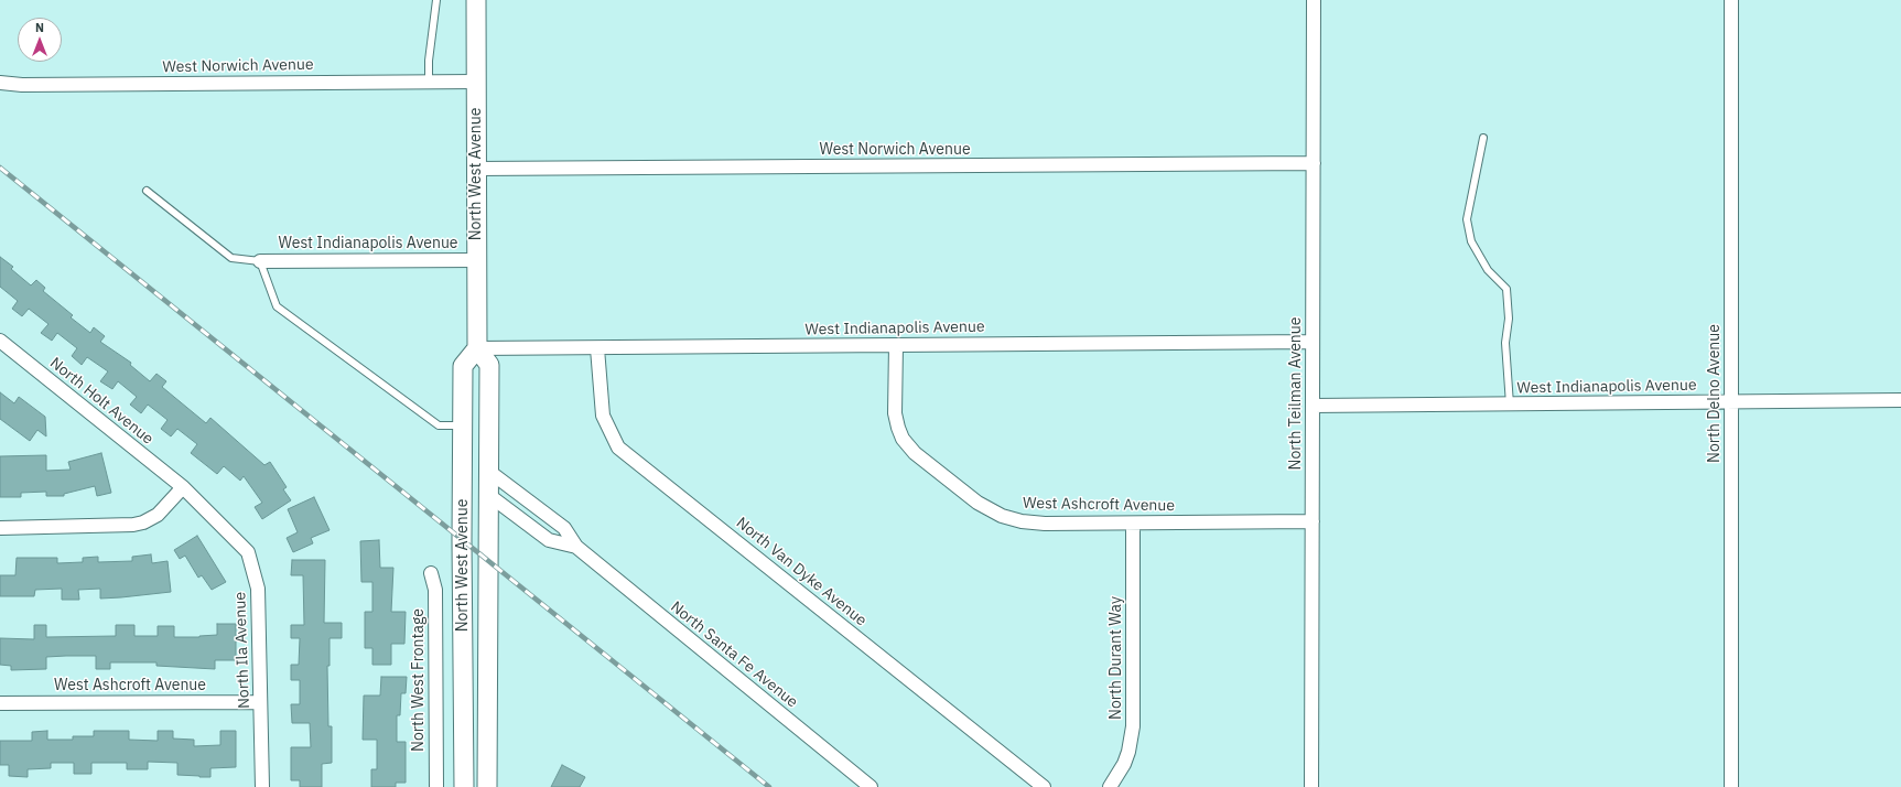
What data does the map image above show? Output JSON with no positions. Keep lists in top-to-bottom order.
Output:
{
  "streets": {
    "main road": ["North West Avenue"],
    "street": [
      "West Norwich Avenue",
      "West Indianapolis Avenue",
      "North Teilman Avenue",
      "North Delno Avenue",
      "North Holt Avenue",
      "West Ashcroft Avenue",
      "North Van Dyke Avenue",
      "North Ila Avenue",
      "North Santa Fe Avenue",
      "North Durant Way",
      "North West Frontage"
    ]
  },
  "crossings": [
    ["West Norwich Avenue", "North West Avenue"],
    ["West Norwich Avenue", "North Teilman Avenue"],
    ["North West Avenue", "West Indianapolis Avenue"],
    ["North West Avenue", "North Santa Fe Avenue"],
    ["West Indianapolis Avenue", "North Teilman Avenue"],
    ["West Indianapolis Avenue", "North Delno Avenue"],
    ["West Indianapolis Avenue", "West Ashcroft Avenue"],
    ["West Indianapolis Avenue", "North Van Dyke Avenue"],
    ["North Teilman Avenue", "West Ashcroft Avenue"],
    ["North Holt Avenue", "North Ila Avenue"],
    ["West Ashcroft Avenue", "North Ila Avenue"],
    ["West Ashcroft Avenue", "North Durant Way"]
  ],
  "north": "top"
}
